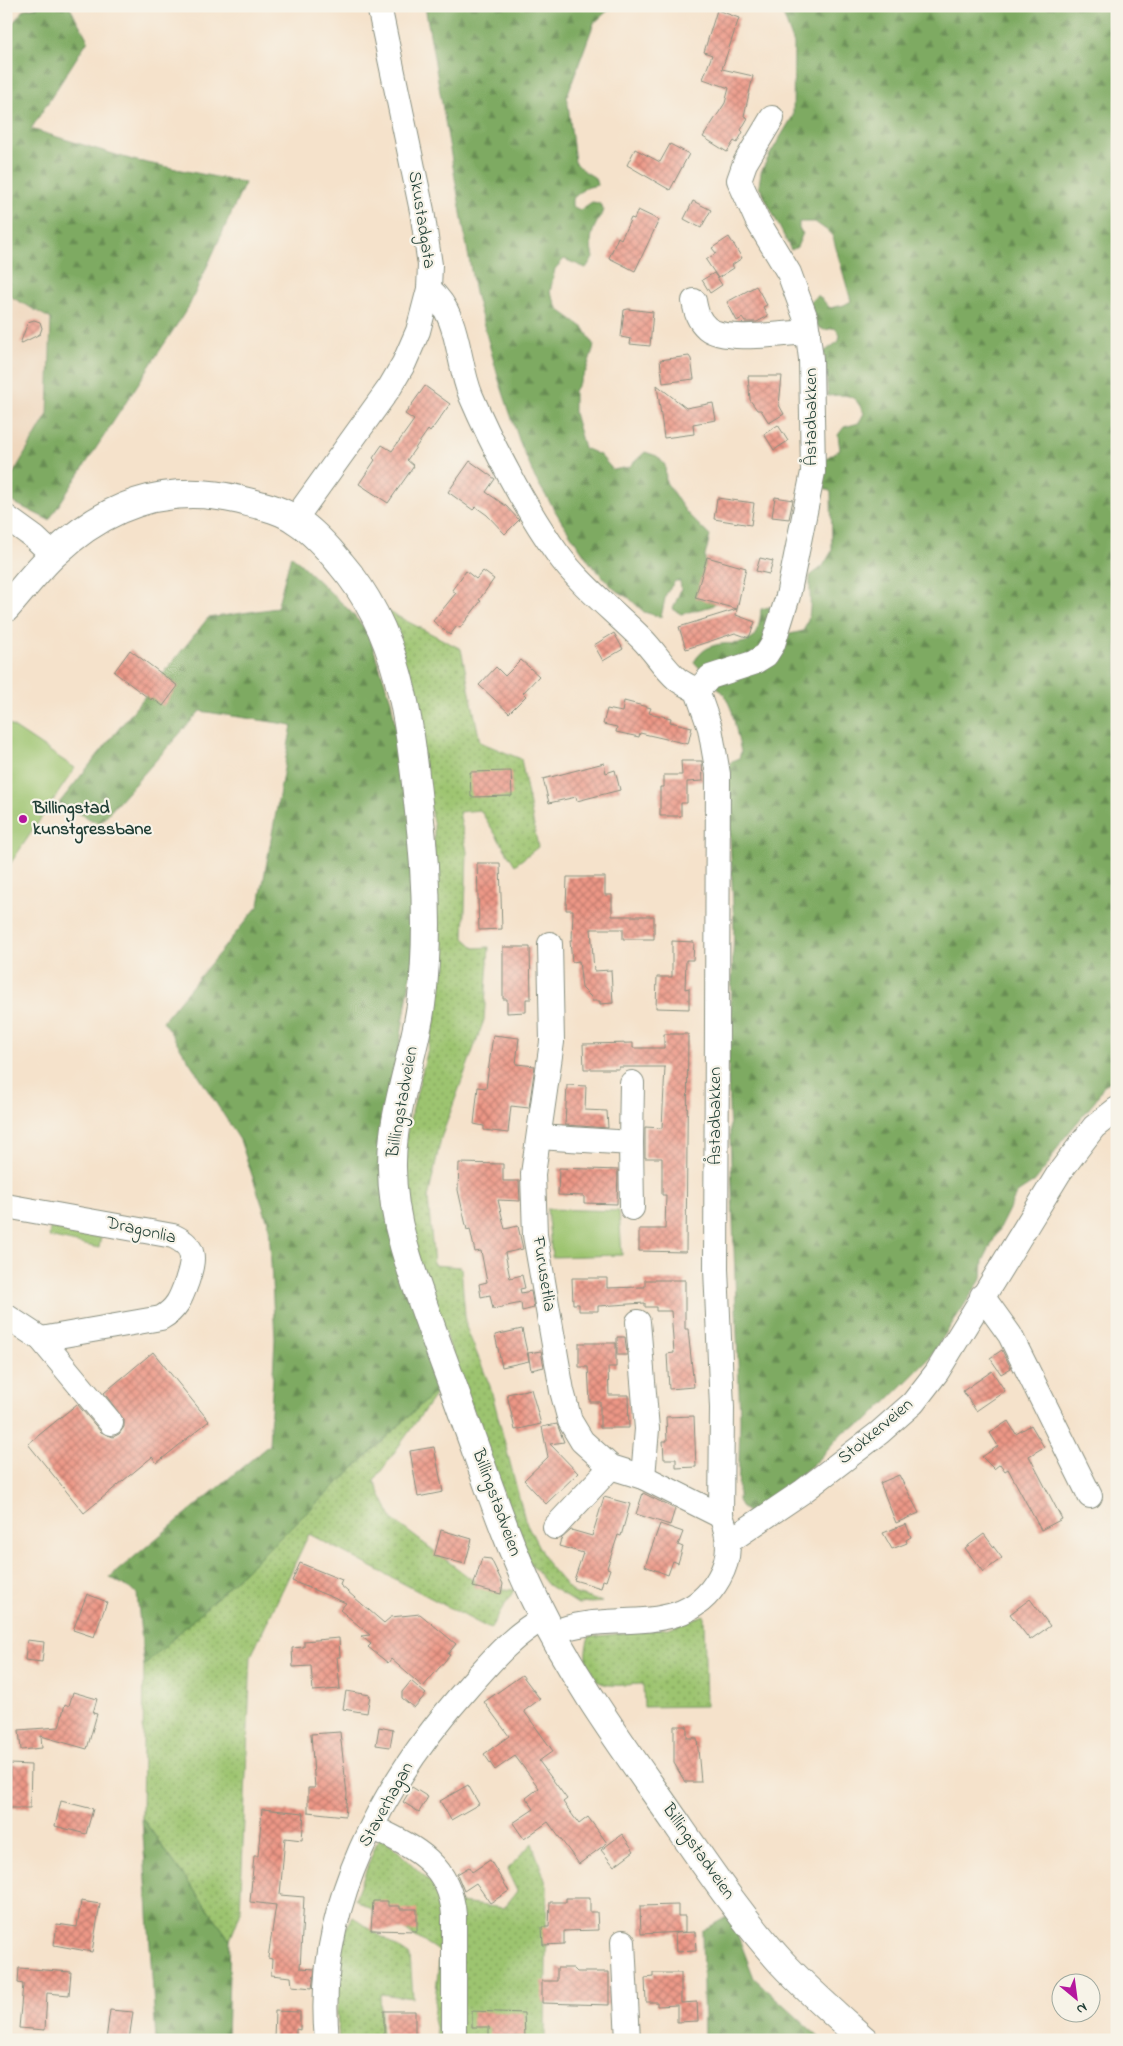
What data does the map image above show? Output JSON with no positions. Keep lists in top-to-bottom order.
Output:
{
  "streets": {
    "main road": ["Billingstadveien"],
    "street": [
      "Skustadgata",
      "Åstadbakken",
      "Dragonlia",
      "Furusetlia",
      "Stokkerveien",
      "Staverhagan"
    ]
  },
  "crossings": [
    ["Skustadgata", "Billingstadveien"],
    ["Åstadbakken", "Furusetlia"],
    ["Åstadbakken", "Stokkerveien"],
    ["Billingstadveien", "Staverhagan"]
  ],
  "places": ["Billingstad kunstgressbane"],
  "north": "bottom right"
}
